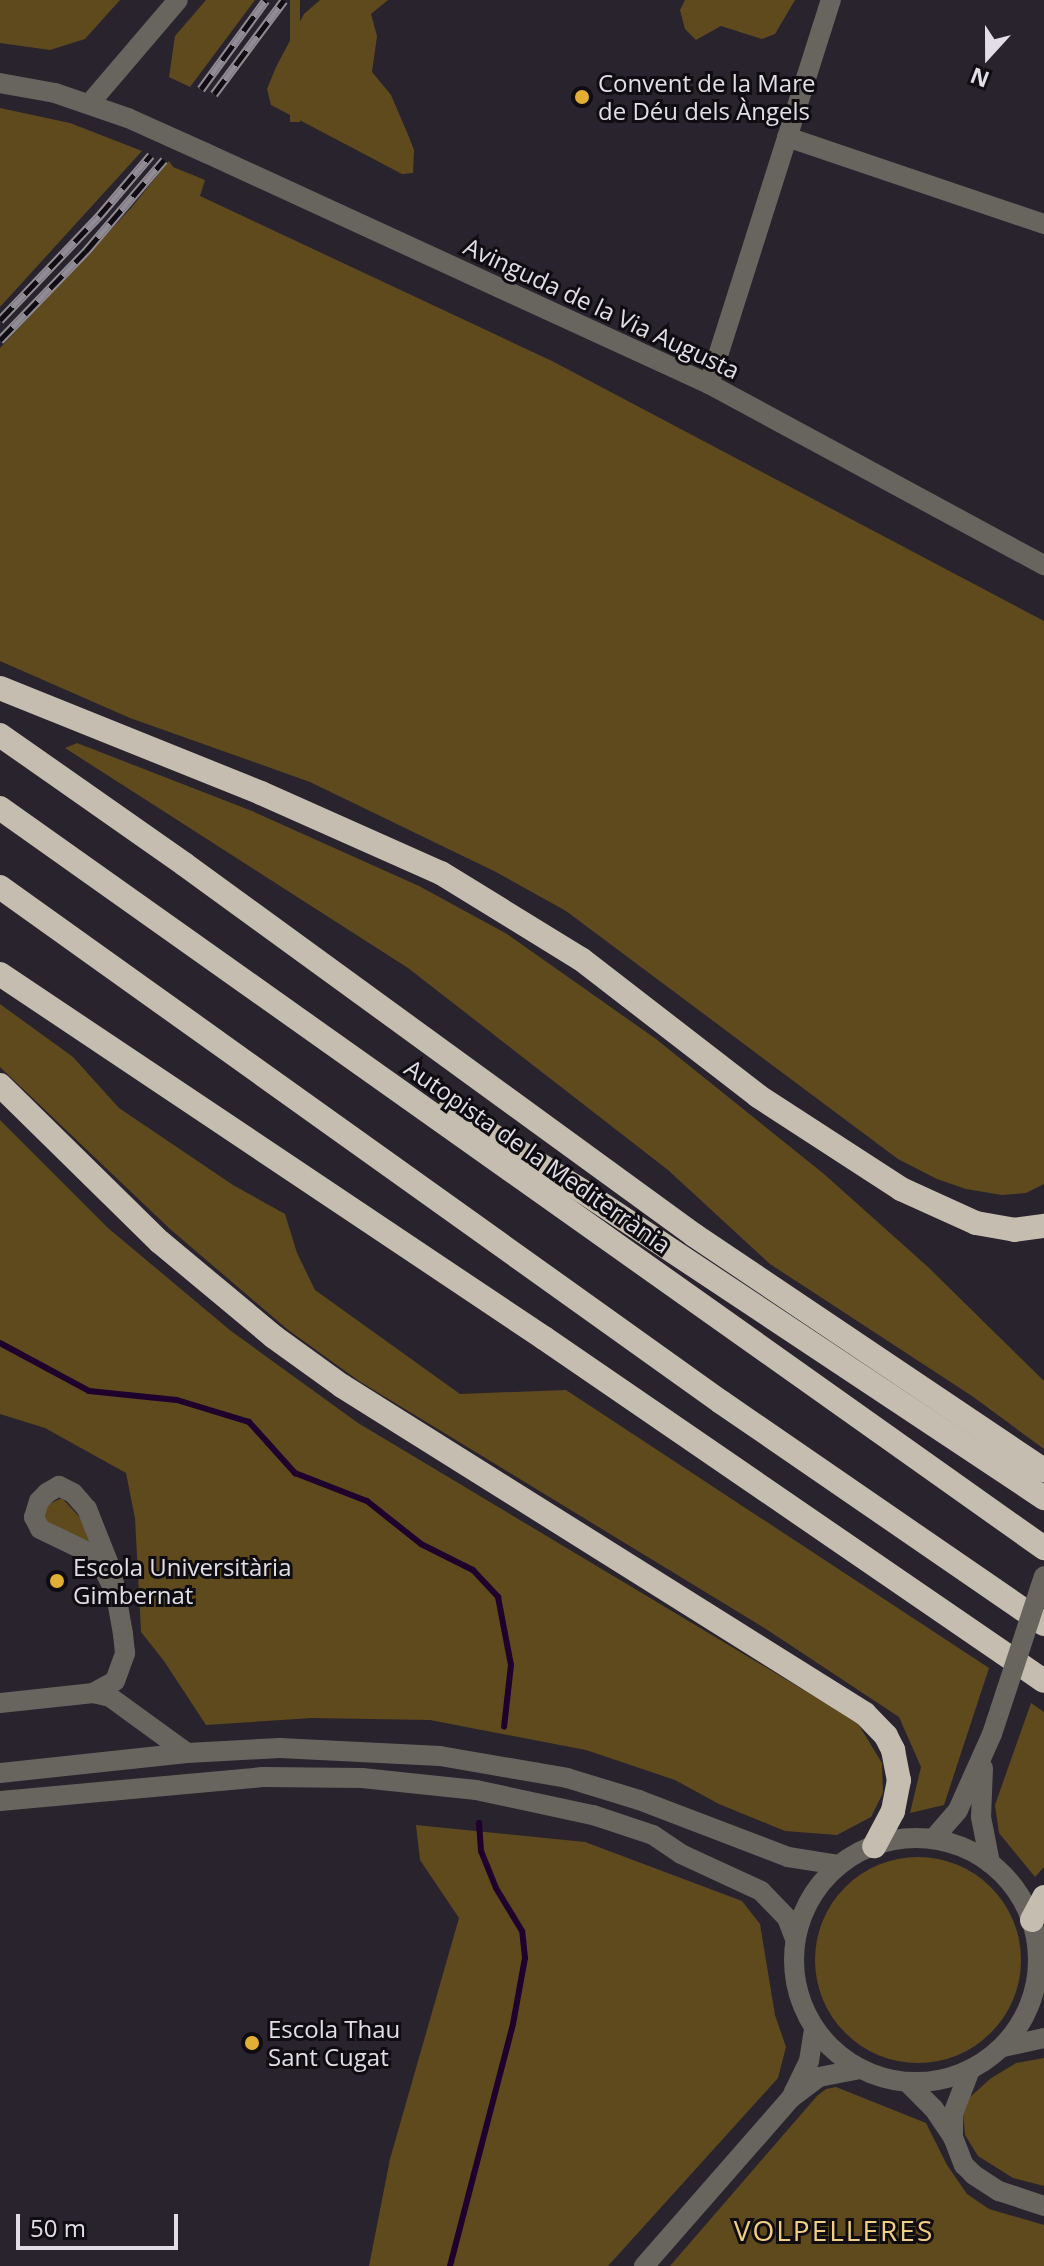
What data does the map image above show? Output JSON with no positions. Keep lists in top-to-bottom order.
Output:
{
  "streets": {
    "highway": ["Autopista de la Mediterrània"],
    "street": ["Avinguda de la Via Augusta"]
  },
  "districts": ["VOLPELLERES"],
  "places": ["Convent de la Mare de Déu dels Àngels", "Escola Universitària Gimbernat", "Escola Thau Sant Cugat"],
  "scale_bar": "50 m",
  "north": "bottom"
}
